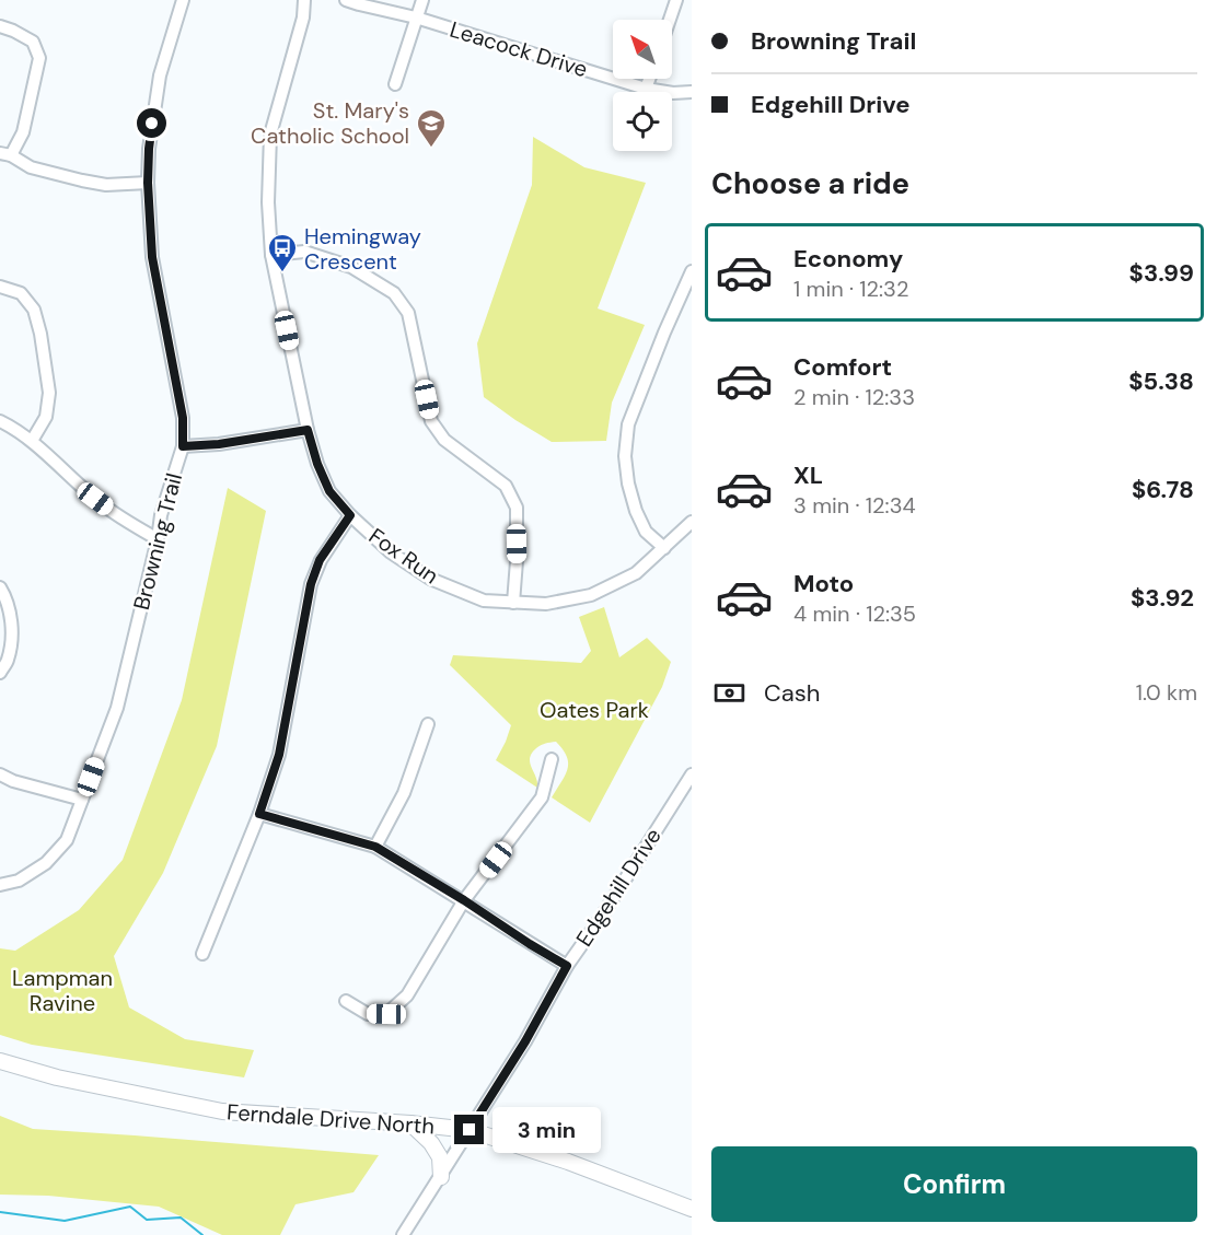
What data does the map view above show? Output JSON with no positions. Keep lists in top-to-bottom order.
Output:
{
  "streets": {
    "main road": ["Ferndale Drive North"],
    "street": [
      "Leacock Drive",
      "Browning Trail",
      "Fox Run",
      "Edgehill Drive"
    ]
  },
  "crossings": [
    ["Edgehill Drive", "Ferndale Drive North"]
  ],
  "parks": ["Oates Park", "Lampman Ravine"],
  "places": {
    "school or university": ["St. Mary's Catholic School"],
    "bus stop": ["Hemingway Crescent"]
  },
  "north": "top left",
  "page": {
    "banner": ["Browning Trail", "Edgehill Drive"],
    "heading": "Choose a ride",
    "list": [
      {
        "name": "Economy",
        "note": "1 min · 12:32",
        "value": "$3.99"
      },
      {
        "name": "Comfort",
        "note": "2 min · 12:33",
        "value": "$5.38"
      },
      {
        "name": "XL",
        "note": "3 min · 12:34",
        "value": "$6.78"
      },
      {
        "name": "Moto",
        "note": "4 min · 12:35",
        "value": "$3.92"
      }
    ],
    "pay": ["Cash", "1.0 km"],
    "bubble": "3 min",
    "buttons": "Confirm"
  }
}
